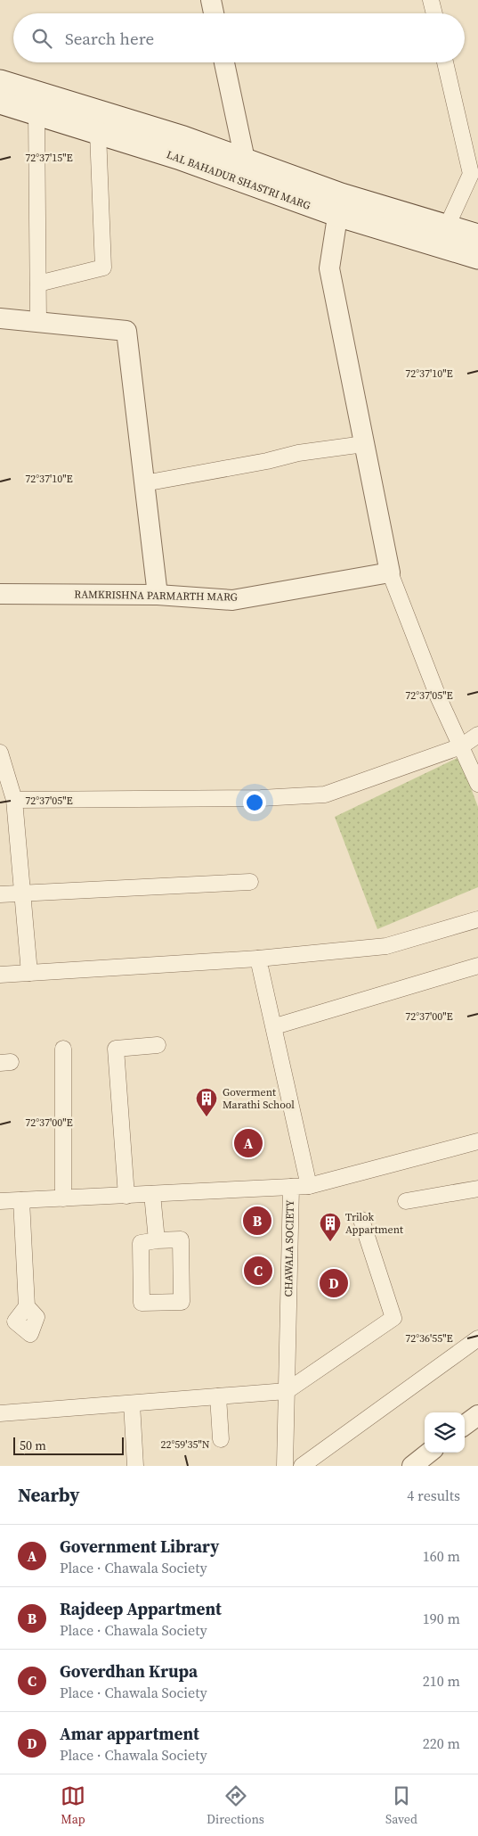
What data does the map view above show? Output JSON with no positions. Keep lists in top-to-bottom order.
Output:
{
  "streets": {
    "main road": ["LAL BAHADUR SHASTRI MARG"],
    "street": ["RAMKRISHNA PARMARTH MARG", "CHAWALA SOCIETY"]
  },
  "places": {
    "building": ["Goverment Marathi School", "Trilok Appartment"]
  },
  "scale_bar": "50 m",
  "page": {
    "search": "Search here",
    "pins": [
      "A",
      "B",
      "C",
      "D"
    ],
    "scale": "50 m",
    "heading": ["Nearby", "4 results"],
    "list": [
      {
        "mark": "A",
        "name": "Government Library",
        "note": "Place · Chawala Society",
        "value": "160 m"
      },
      {
        "mark": "B",
        "name": "Rajdeep Appartment",
        "note": "Place · Chawala Society",
        "value": "190 m"
      },
      {
        "mark": "C",
        "name": "Goverdhan Krupa",
        "note": "Place · Chawala Society",
        "value": "210 m"
      },
      {
        "mark": "D",
        "name": "Amar appartment",
        "note": "Place · Chawala Society",
        "value": "220 m"
      }
    ],
    "nav": ["Map", "Directions", "Saved"]
  },
  "coordinates": [
    "72°37'15\"E",
    "72°37'10\"E",
    "72°37'05\"E",
    "72°37'00\"E",
    "72°36'55\"E",
    "22°59'35\"N"
  ]
}
